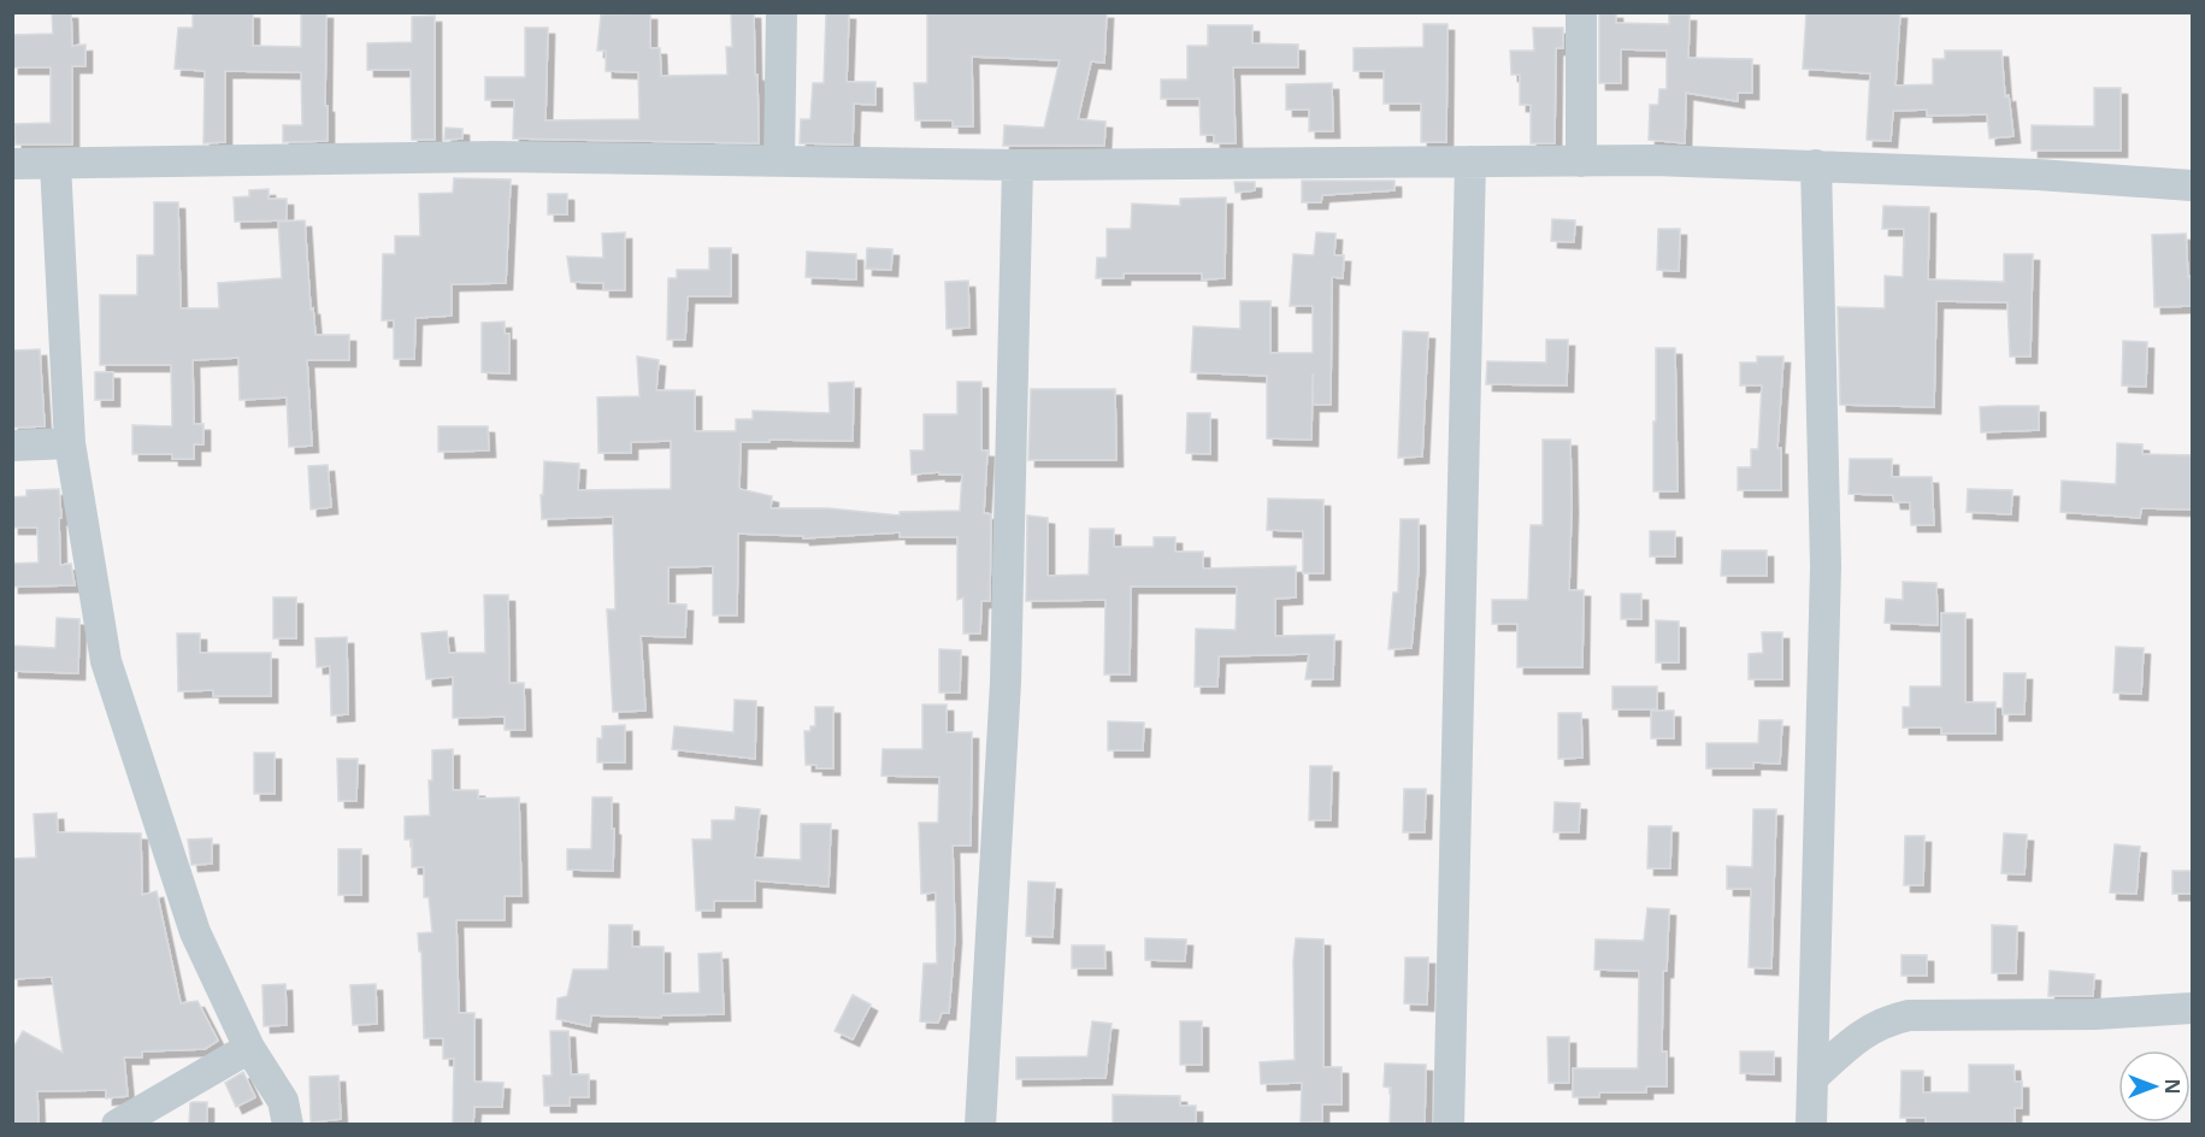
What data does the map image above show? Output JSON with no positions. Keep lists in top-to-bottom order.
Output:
{
  "north": "right"
}
